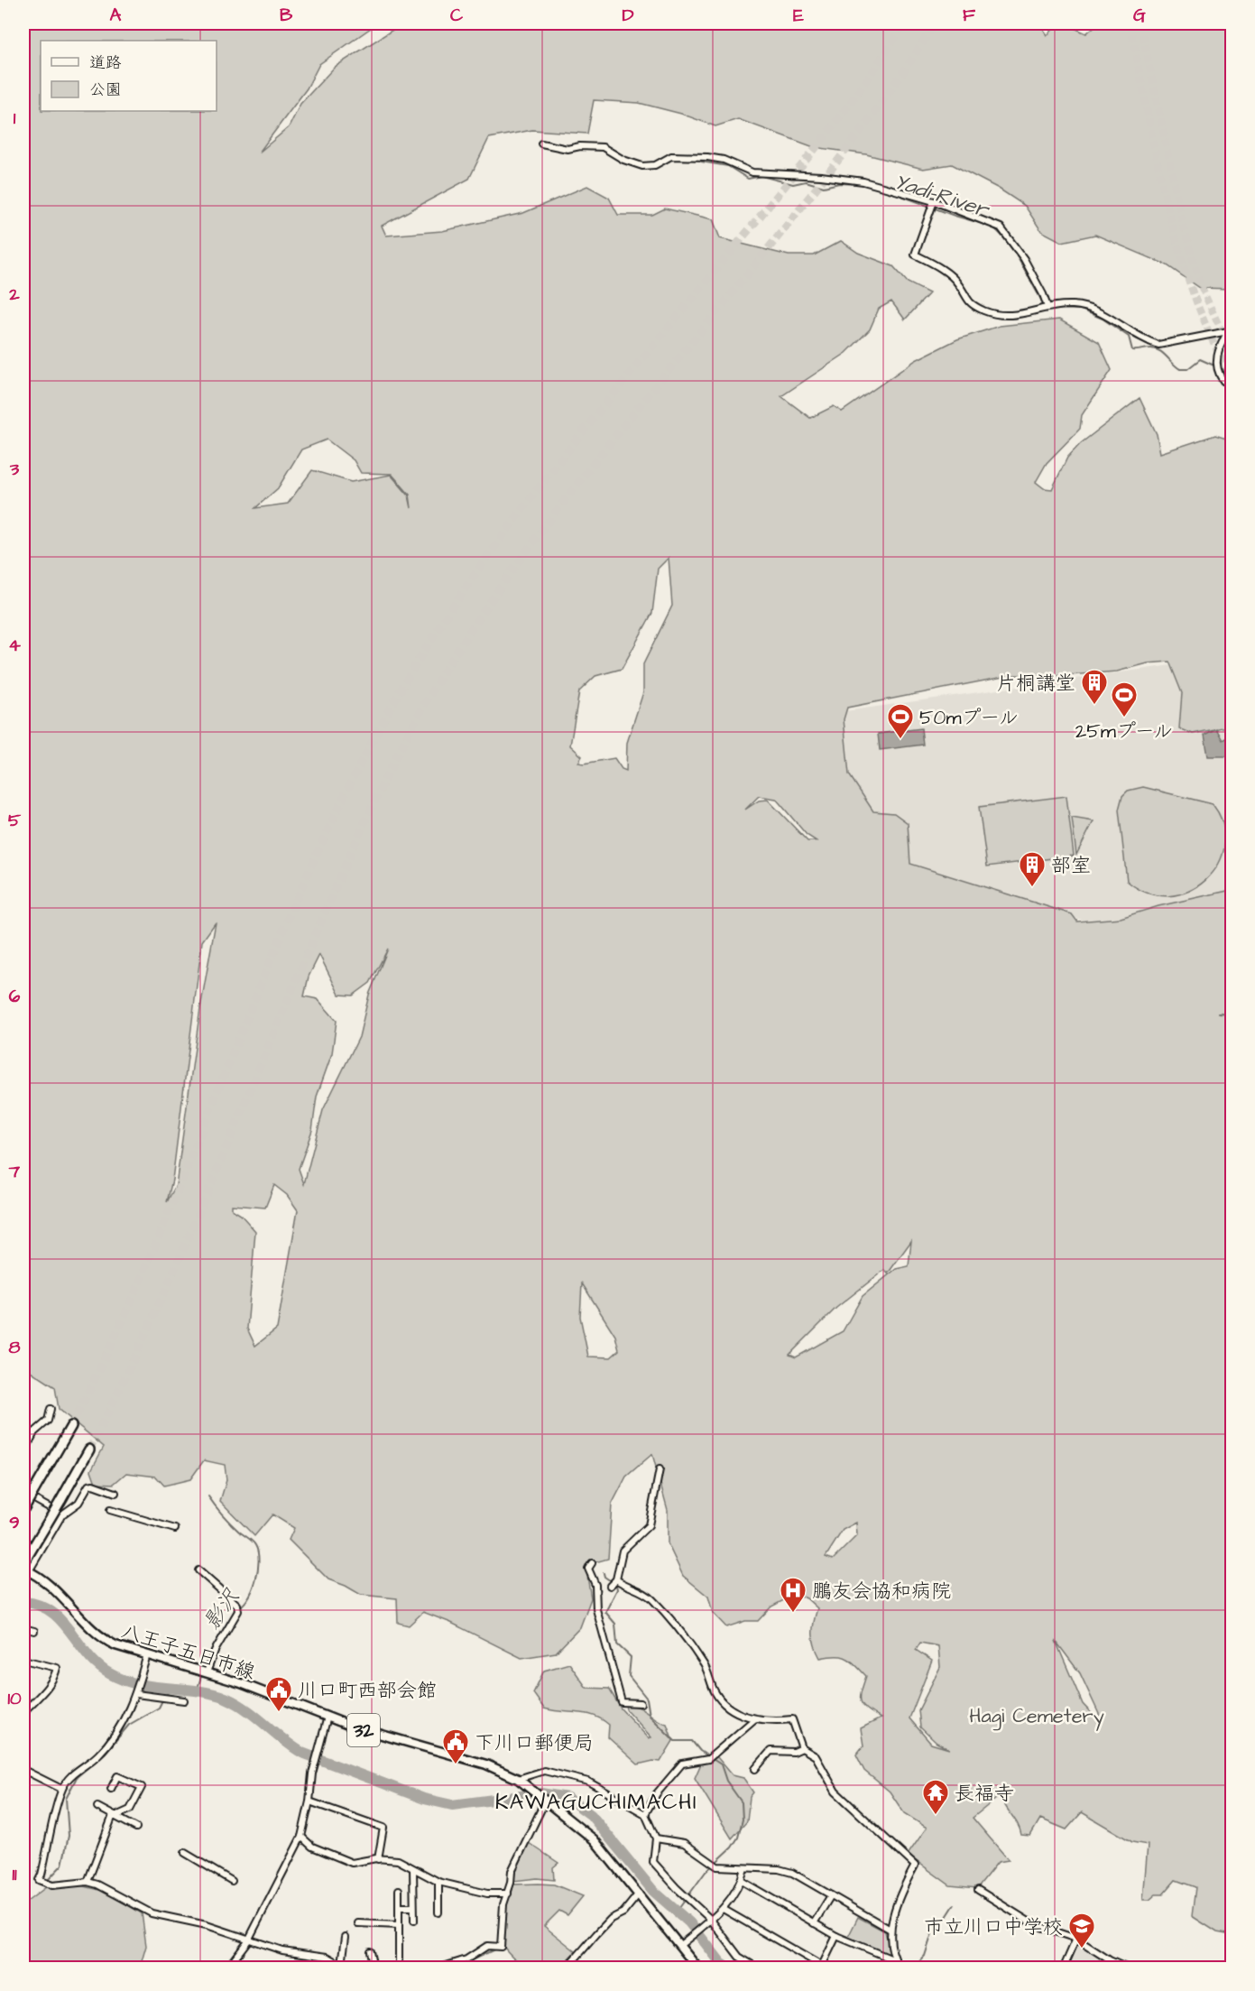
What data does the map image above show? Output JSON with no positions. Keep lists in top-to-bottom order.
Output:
{
  "streets": {
    "main road": ["八王子五日市線", "32"]
  },
  "districts": ["KAWAGUCHIMACHI"],
  "water": ["Yadi-River", "影沢"],
  "parks": ["Hagi Cemetery"],
  "places": {
    "building": ["片桐講堂", "部室"],
    "sports": ["25mプール", "50mプール"],
    "hospital": ["鵬友会協和病院"],
    "public building": ["川口町西部会館", "下川口郵便局"],
    "temple": ["長福寺"],
    "school or university": ["市立川口中学校"]
  },
  "legend": ["道路", "公園"],
  "grid": {
    "columns": [
      "A",
      "B",
      "C",
      "D",
      "E",
      "F",
      "G"
    ],
    "rows": [
      "1",
      "2",
      "3",
      "4",
      "5",
      "6",
      "7",
      "8",
      "9",
      "10",
      "11"
    ]
  }
}
